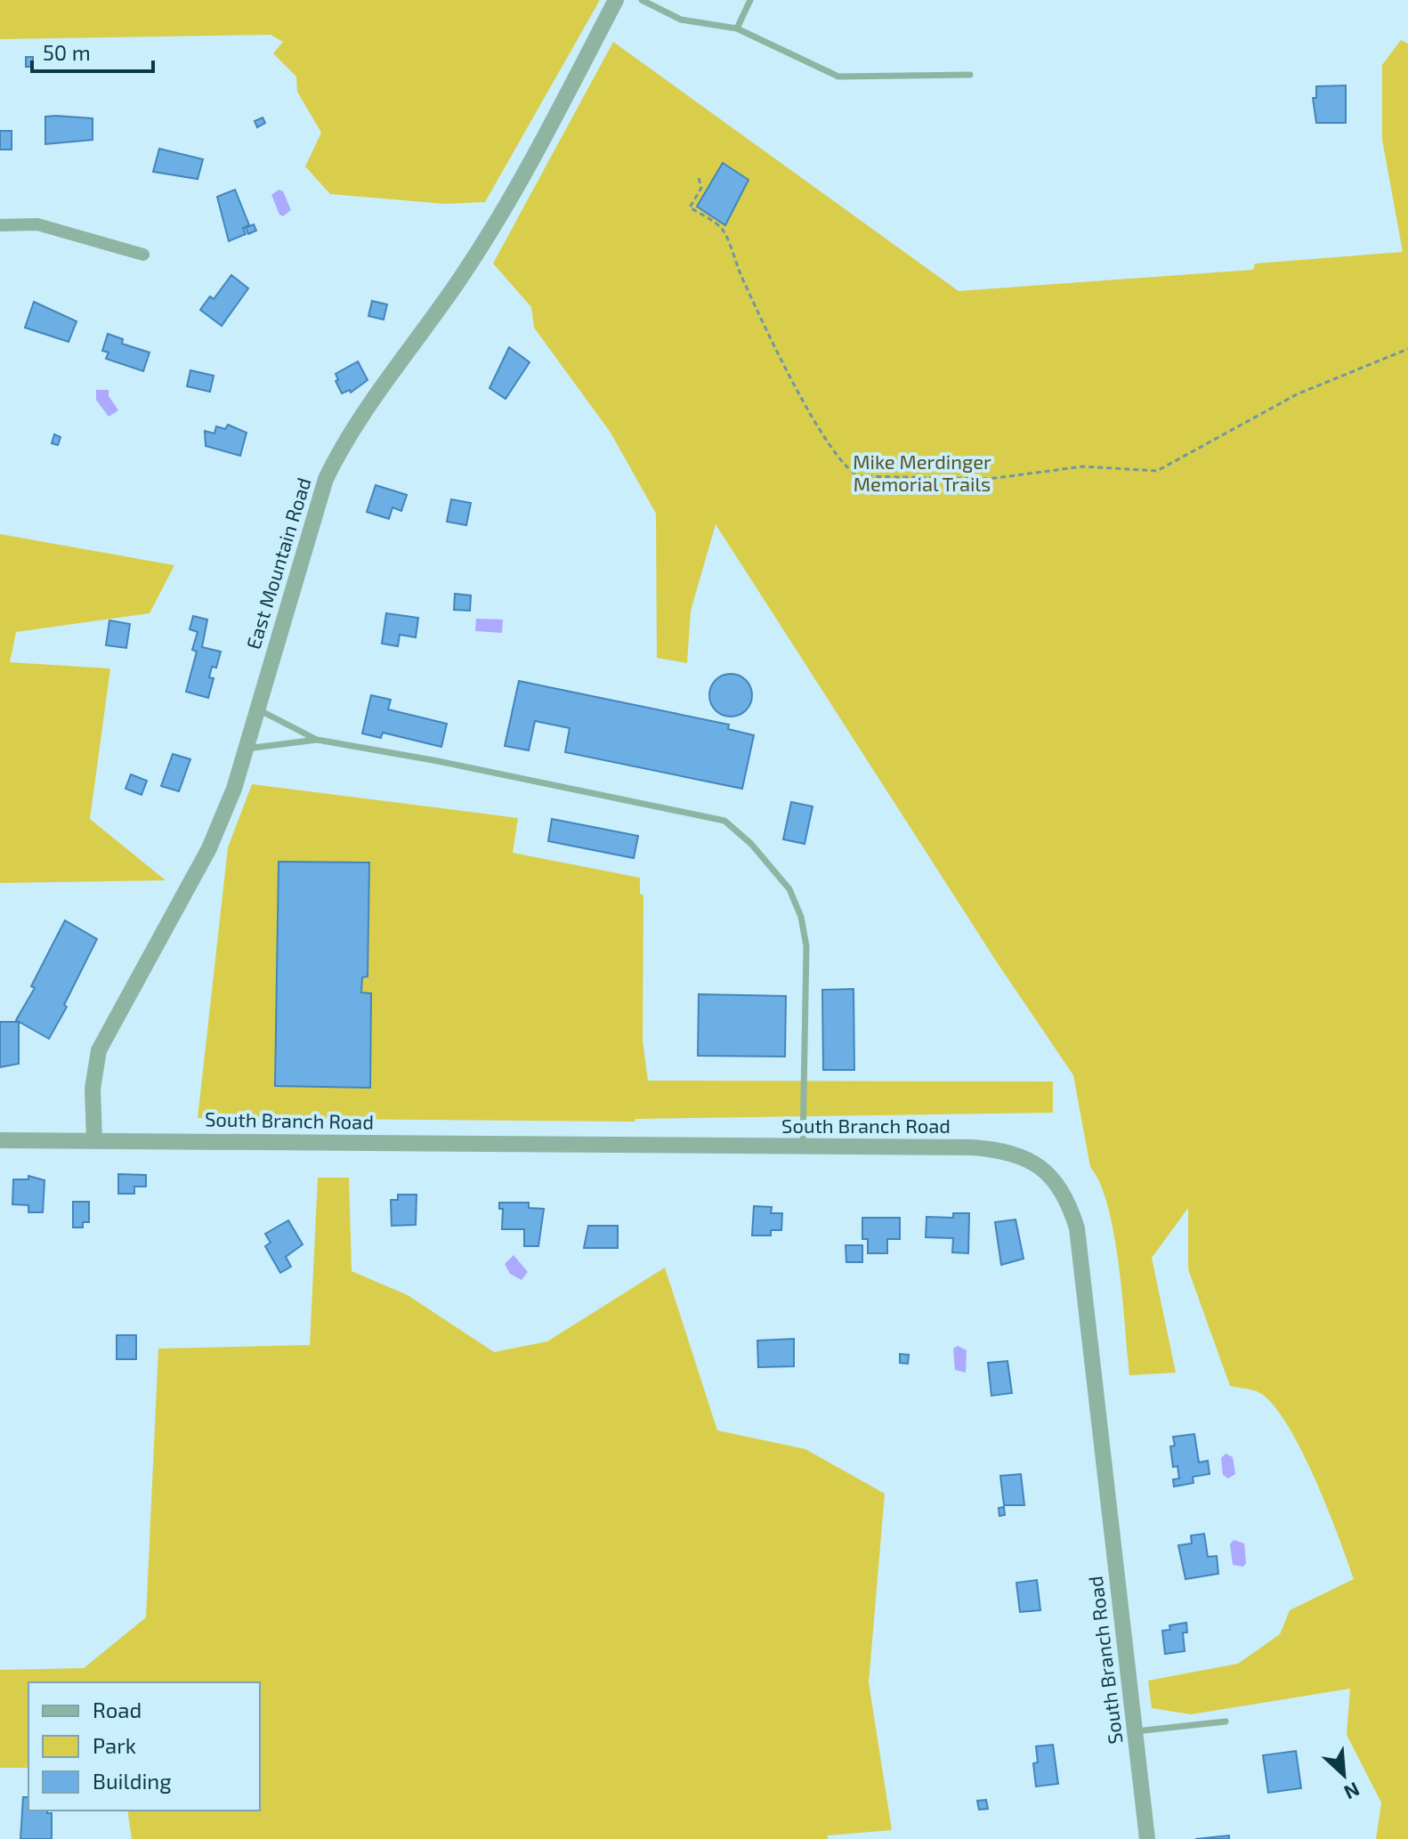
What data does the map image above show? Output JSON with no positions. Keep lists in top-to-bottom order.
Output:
{
  "streets": {
    "street": ["East Mountain Road", "South Branch Road"]
  },
  "crossings": [
    ["East Mountain Road", "South Branch Road"]
  ],
  "parks": ["Mike Merdinger Memorial Trails"],
  "legend": ["Road", "Park", "Building"],
  "scale_bar": "50 m",
  "north": "bottom right"
}
